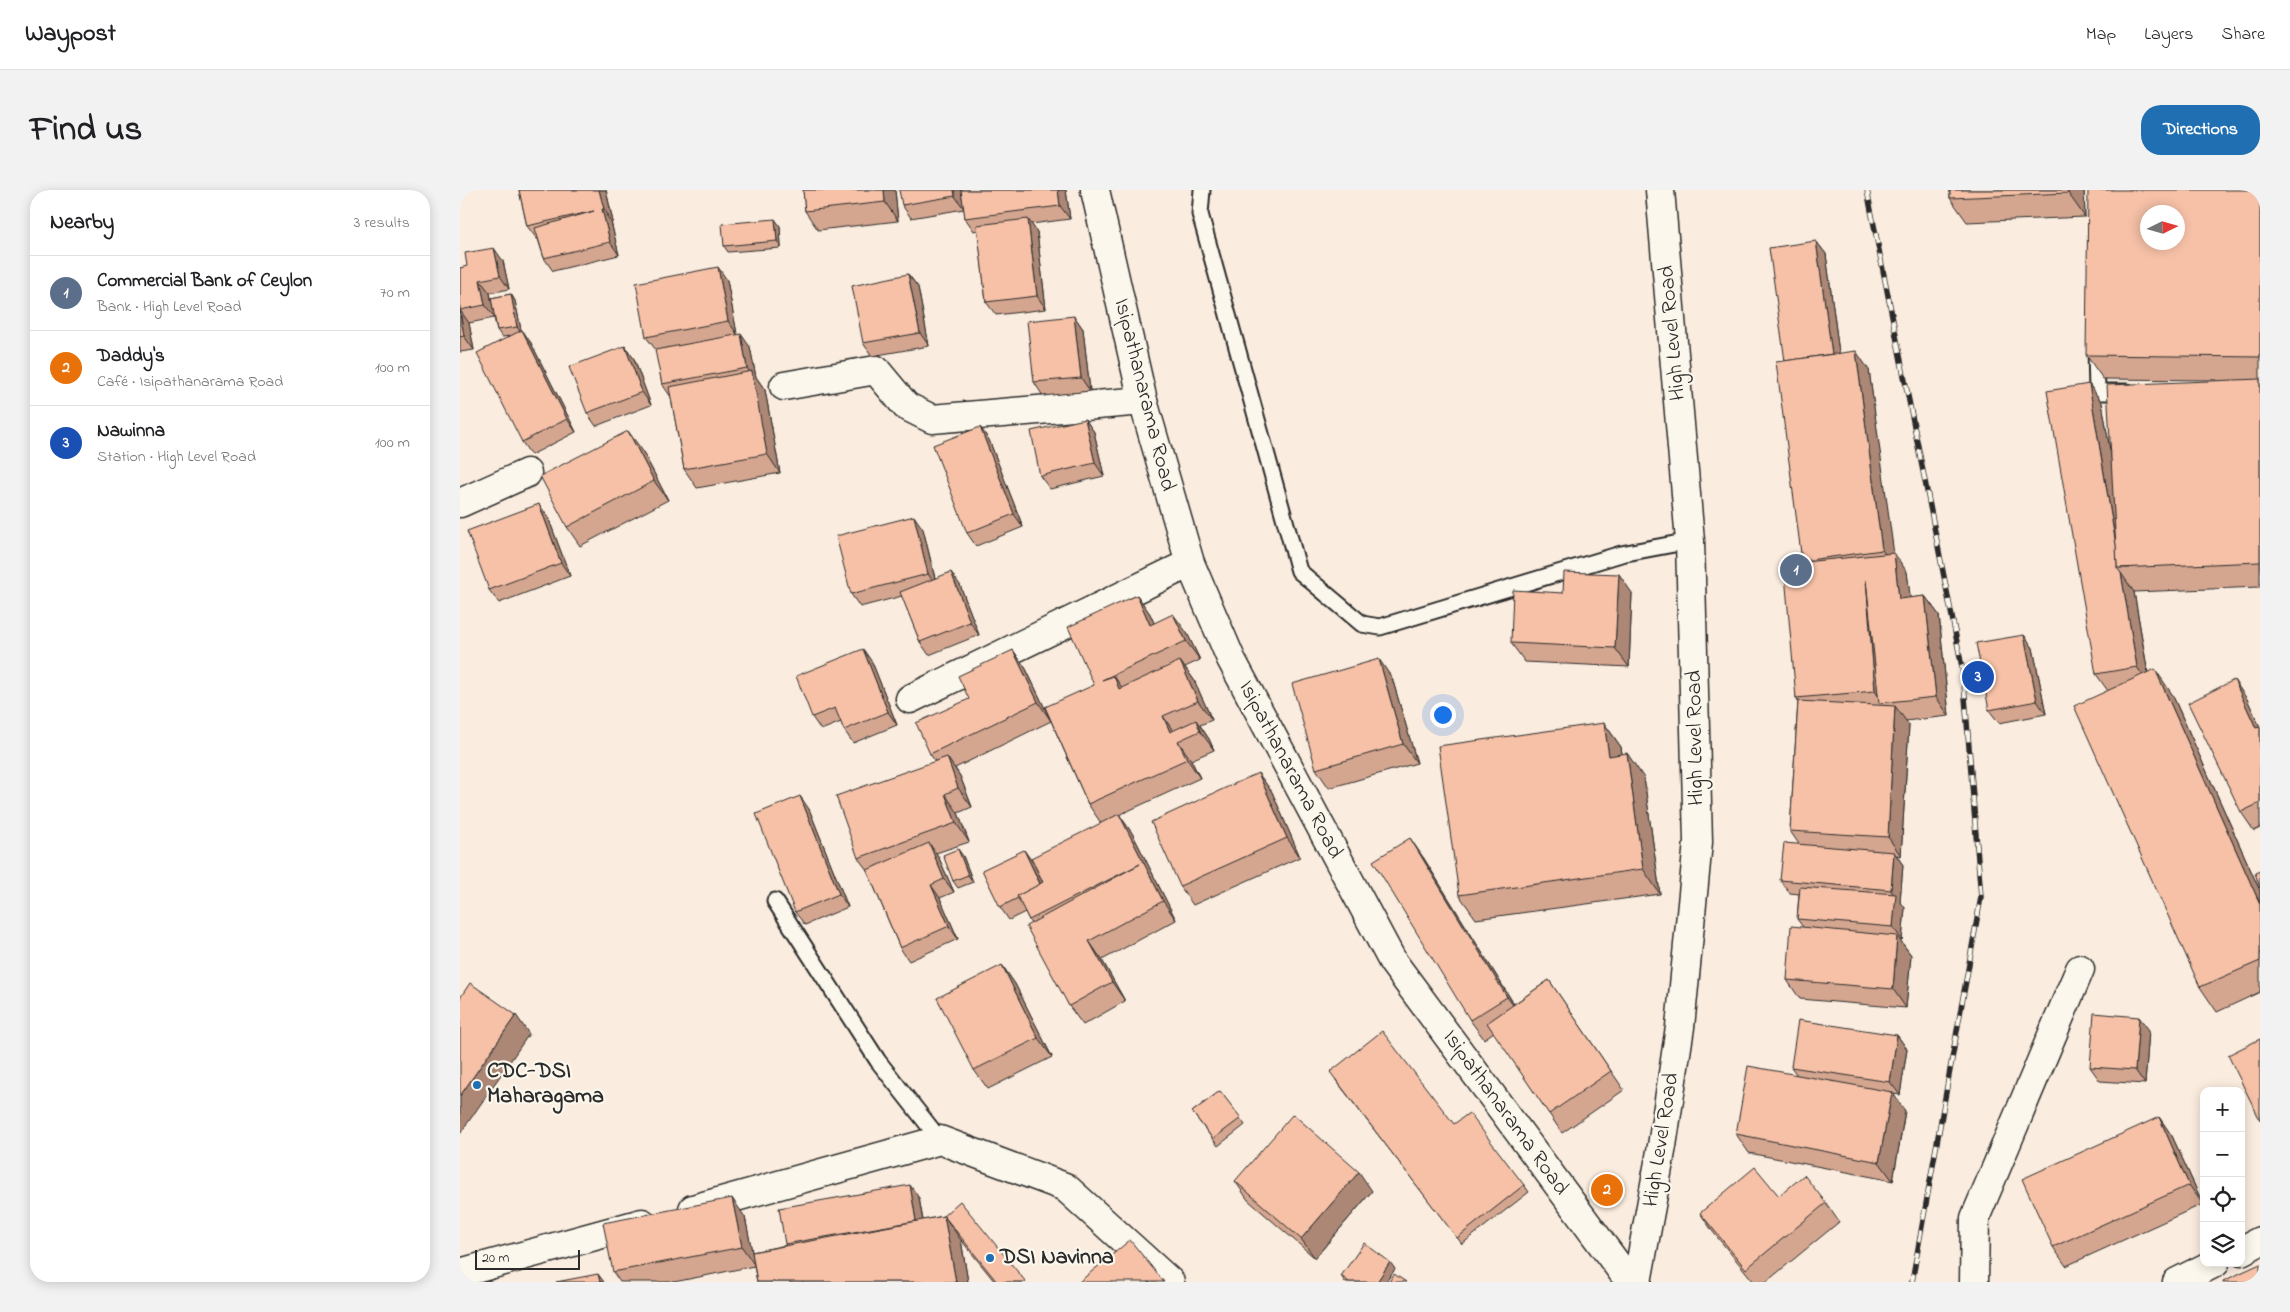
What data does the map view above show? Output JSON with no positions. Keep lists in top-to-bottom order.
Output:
{
  "streets": {
    "main road": ["High Level Road", "Isipathanarama Road"]
  },
  "places": ["CDC-DSI Maharagama", "DSI Navinna"],
  "scale_bar": "20 m",
  "north": "right",
  "page": {
    "header": "Waypost",
    "nav": ["Map", "Layers", "Share"],
    "title": "Find us",
    "buttons": "Directions",
    "heading": ["Nearby", "3 results"],
    "list": [
      {
        "mark": "1",
        "name": "Commercial Bank of Ceylon",
        "note": "Bank · High Level Road",
        "value": "70 m"
      },
      {
        "mark": "2",
        "name": "Daddy's",
        "note": "Café · Isipathanarama Road",
        "value": "100 m"
      },
      {
        "mark": "3",
        "name": "Nawinna",
        "note": "Station · High Level Road",
        "value": "100 m"
      }
    ],
    "pins": ["1", "3", "2"],
    "map_buttons": ["+", "−"],
    "scale": "20 m"
  }
}
